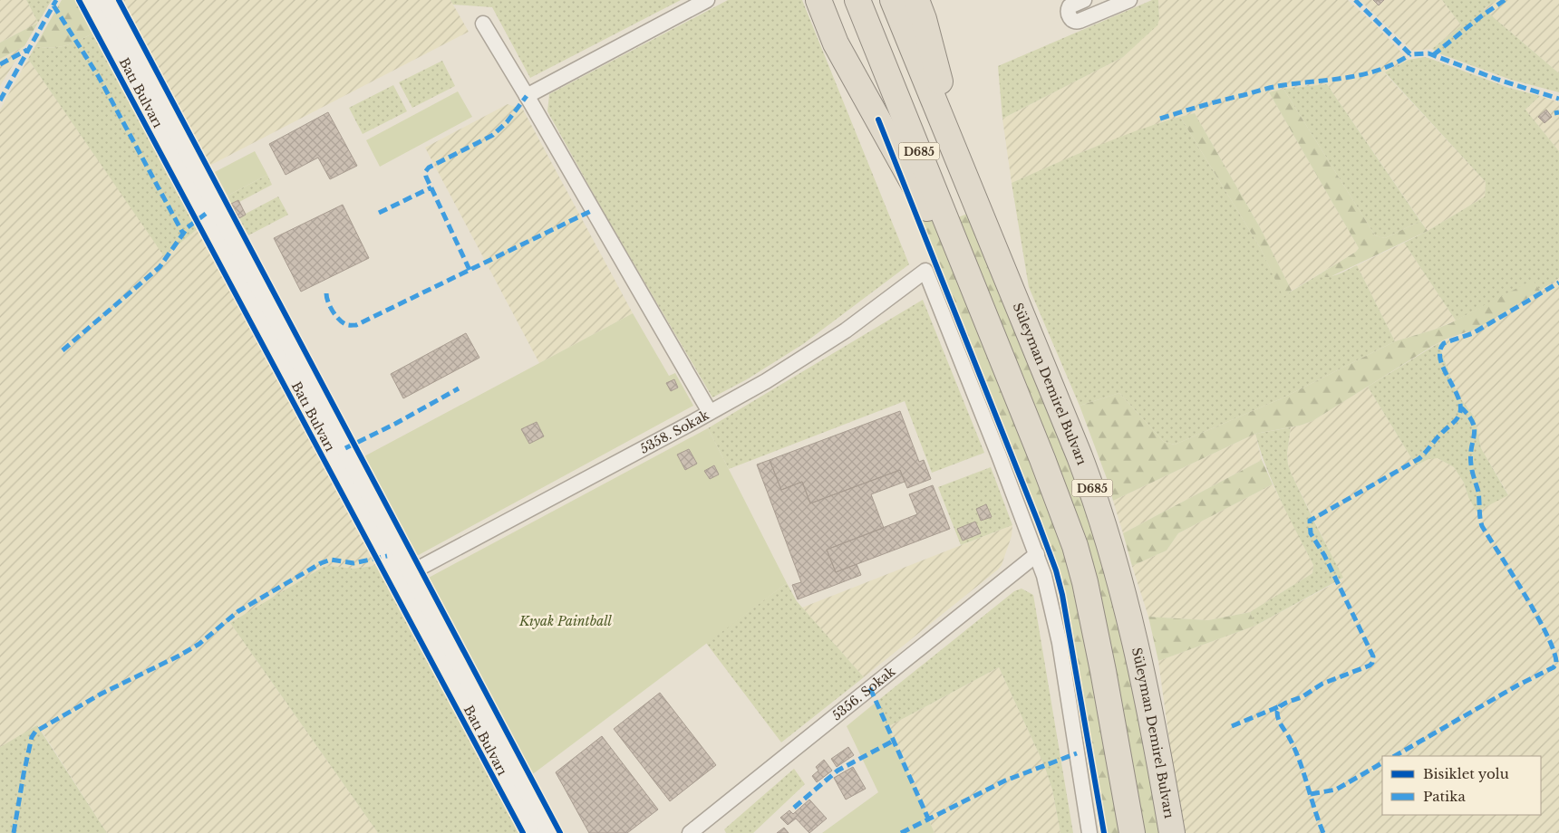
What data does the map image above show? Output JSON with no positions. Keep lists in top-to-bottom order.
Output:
{
  "streets": {
    "highway": ["D685", "Süleyman Demirel Bulvarı"],
    "street": ["Batı Bulvarı", "5358. Sokak", "5356. Sokak"]
  },
  "crossings": [
    ["Batı Bulvarı", "5358. Sokak"],
    ["5358. Sokak", "5356. Sokak"]
  ],
  "parks": ["Kıyak Paintball"],
  "legend": ["Bisiklet yolu", "Patika"]
}
